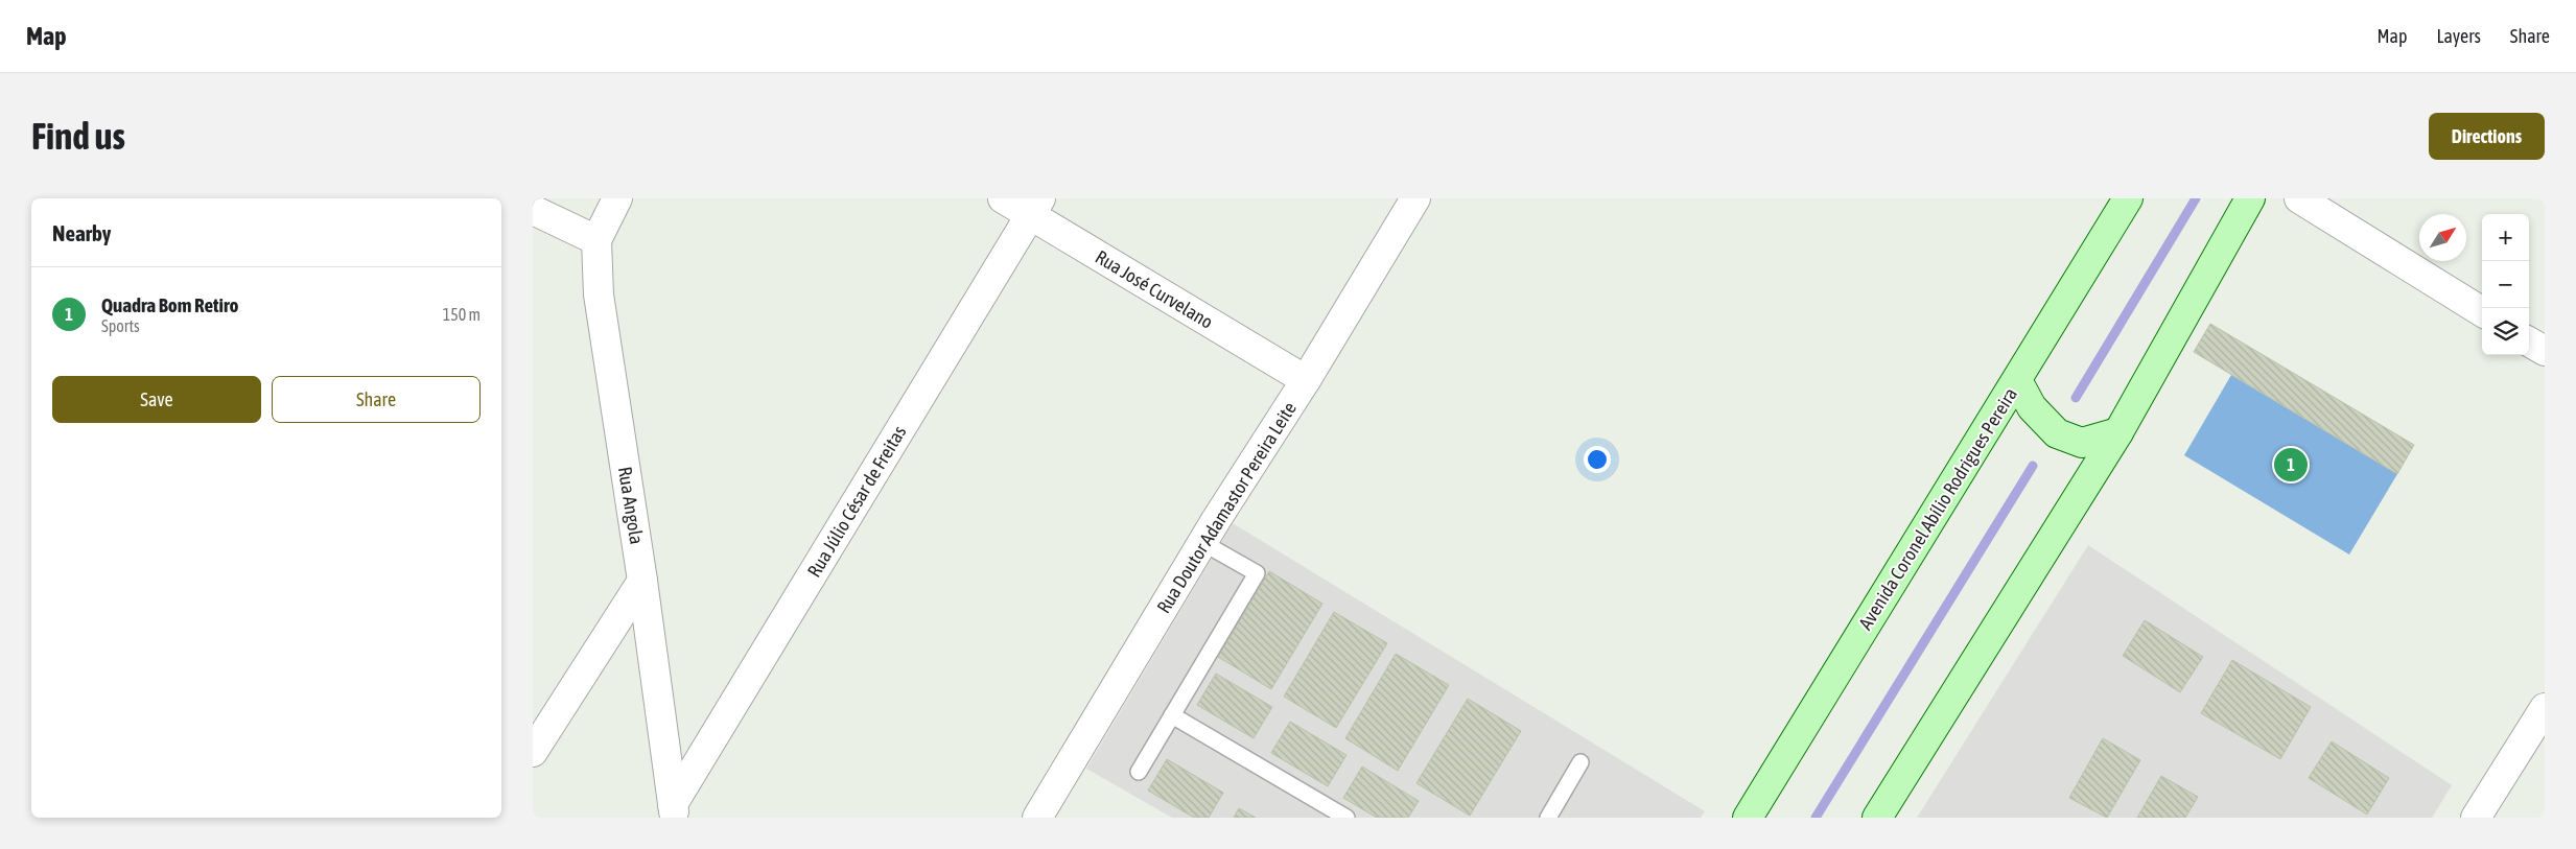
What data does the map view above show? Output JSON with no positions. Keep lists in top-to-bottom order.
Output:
{
  "streets": {
    "street": [
      "Rua José Curvelano",
      "Rua Júlio César de Freitas",
      "Rua Angola",
      "Rua Doutor Adamastor Pereira Leite",
      "Avenida Coronel Abílio Rodrigues Pereira"
    ]
  },
  "crossings": [
    ["Rua José Curvelano", "Rua Júlio César de Freitas"],
    ["Rua José Curvelano", "Rua Doutor Adamastor Pereira Leite"],
    ["Rua Júlio César de Freitas", "Rua Angola"]
  ],
  "north": "top right",
  "page": {
    "header": "Map",
    "nav": ["Map", "Layers", "Share"],
    "buttons": [
      "Directions",
      ["Save", "Share"]
    ],
    "title": "Find us",
    "heading": "Nearby",
    "map_buttons": ["+", "−"],
    "list": [
      {
        "mark": "1",
        "name": "Quadra Bom Retiro",
        "note": "Sports",
        "value": "150 m"
      }
    ],
    "pins": "1"
  }
}
